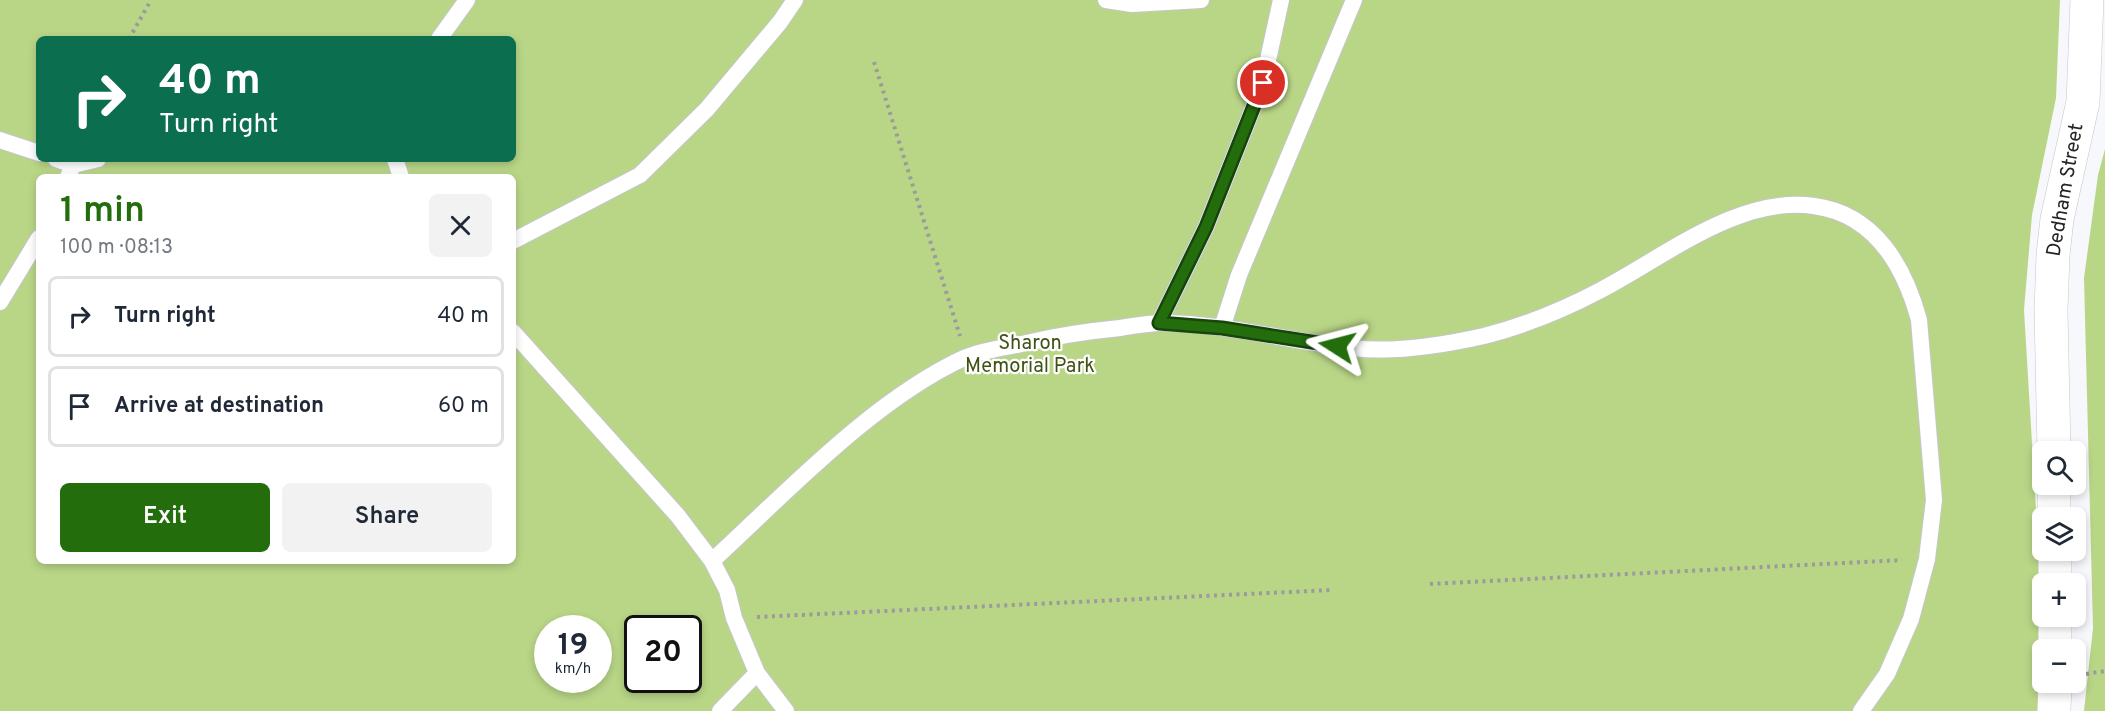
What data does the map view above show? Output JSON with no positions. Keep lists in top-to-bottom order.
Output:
{
  "streets": {
    "street": ["Dedham Street"]
  },
  "parks": ["Sharon Memorial Park"],
  "page": {
    "turn": ["40 m", "Turn right"],
    "heading": ["1 min", "100 m · 08:13"],
    "list": [
      {
        "name": "Turn right",
        "value": "40 m"
      },
      {
        "name": "Arrive at destination",
        "value": "60 m"
      }
    ],
    "map_buttons": ["+", "−"],
    "buttons": ["Exit", "Share"],
    "speed": "19 km/h",
    "limit": "20"
  }
}
